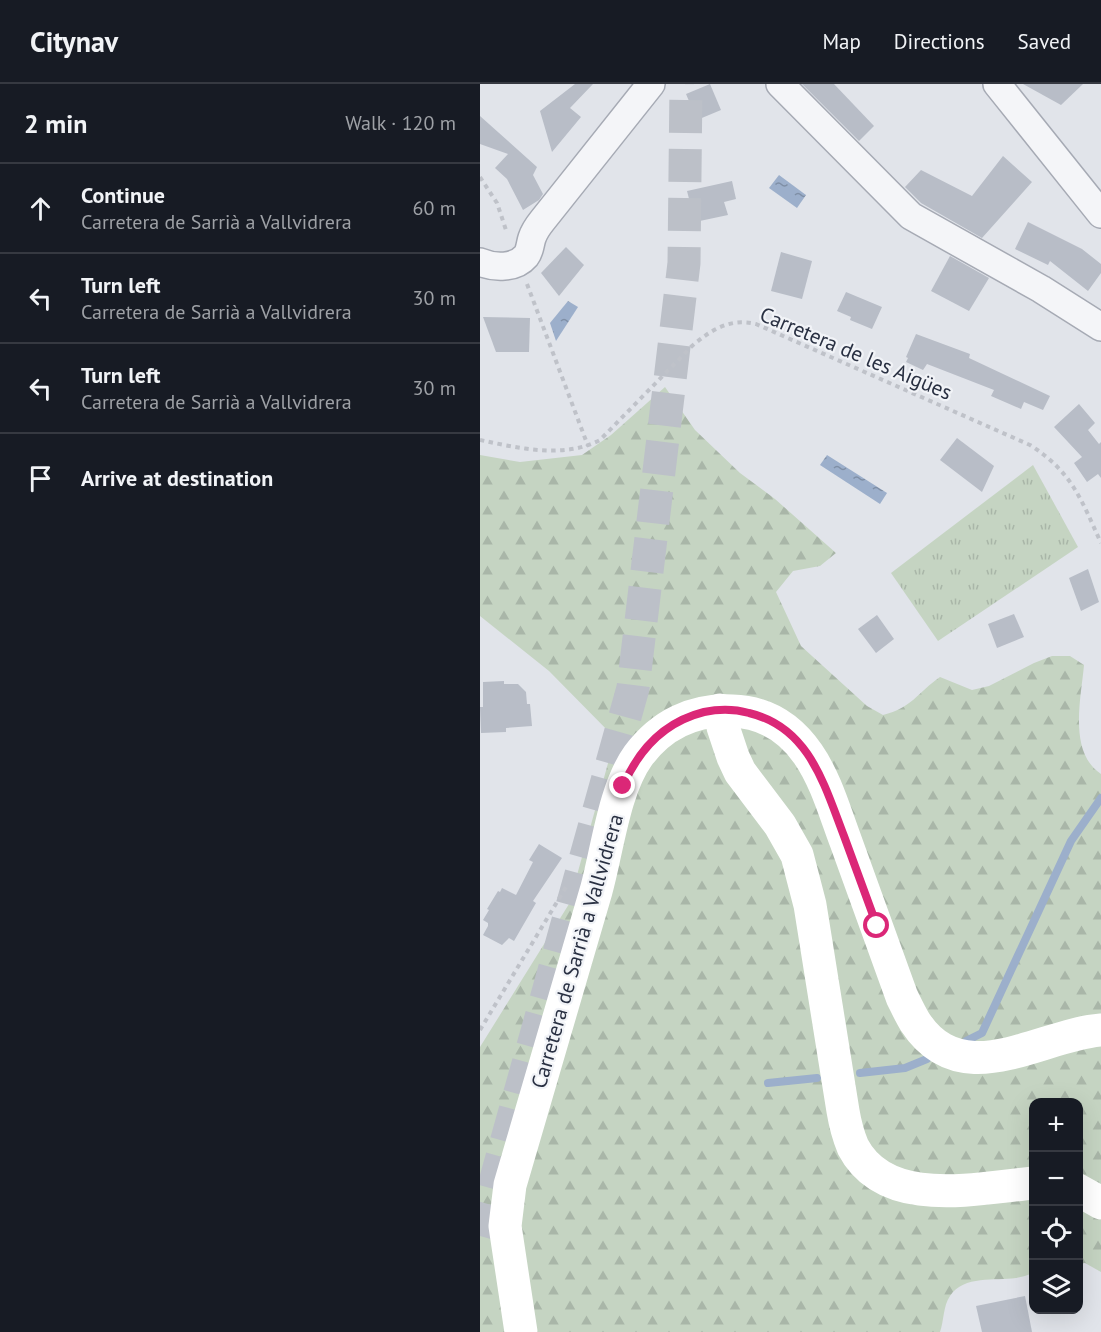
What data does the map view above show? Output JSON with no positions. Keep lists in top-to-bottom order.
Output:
{
  "streets": {
    "main road": ["Carretera de Sarrià a Vallvidrera"],
    "path": ["Carretera de les Aigües"]
  },
  "page": {
    "header": "Citynav",
    "nav": ["Map", "Directions", "Saved"],
    "heading": ["2 min", "Walk · 120 m"],
    "list": [
      ["Continue", "Carretera de Sarrià a Vallvidrera", "60 m"],
      ["Turn left", "Carretera de Sarrià a Vallvidrera", "30 m"],
      ["Turn left", "Carretera de Sarrià a Vallvidrera", "30 m"],
      "Arrive at destination"
    ],
    "map_buttons": ["+", "−"]
  }
}
